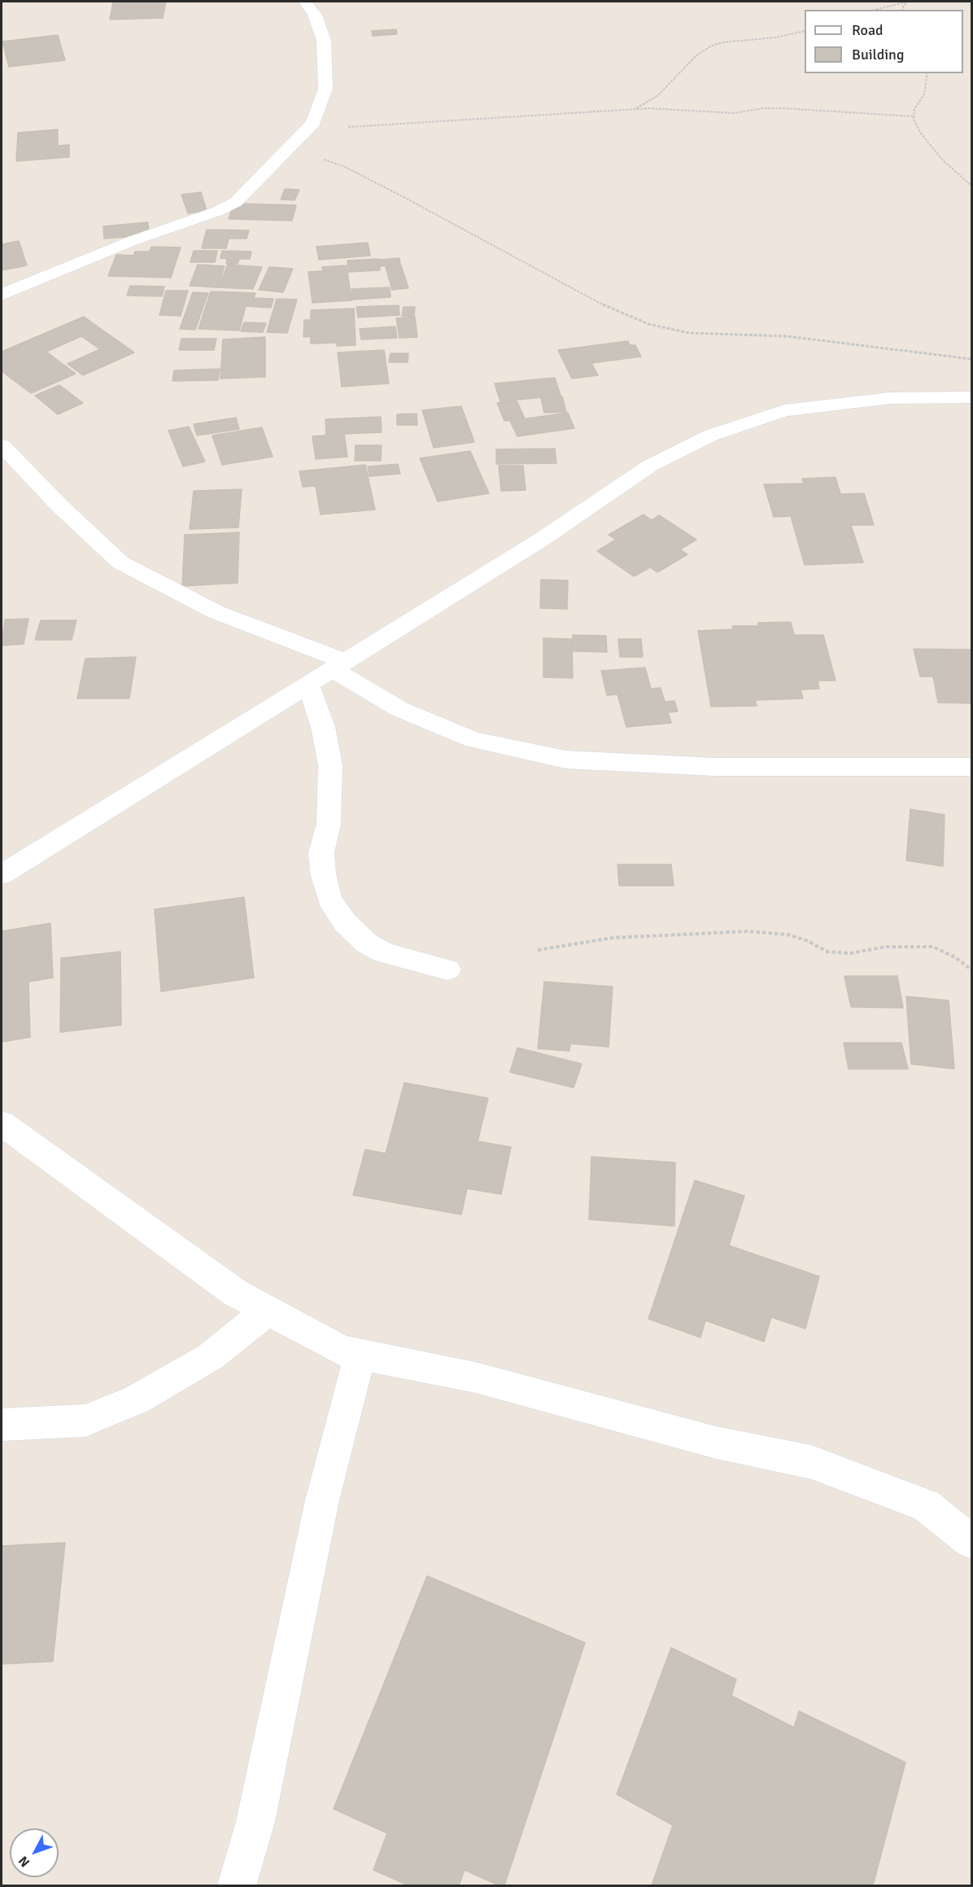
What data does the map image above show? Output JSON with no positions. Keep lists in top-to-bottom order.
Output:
{
  "legend": ["Road", "Building"],
  "north": "bottom left"
}
